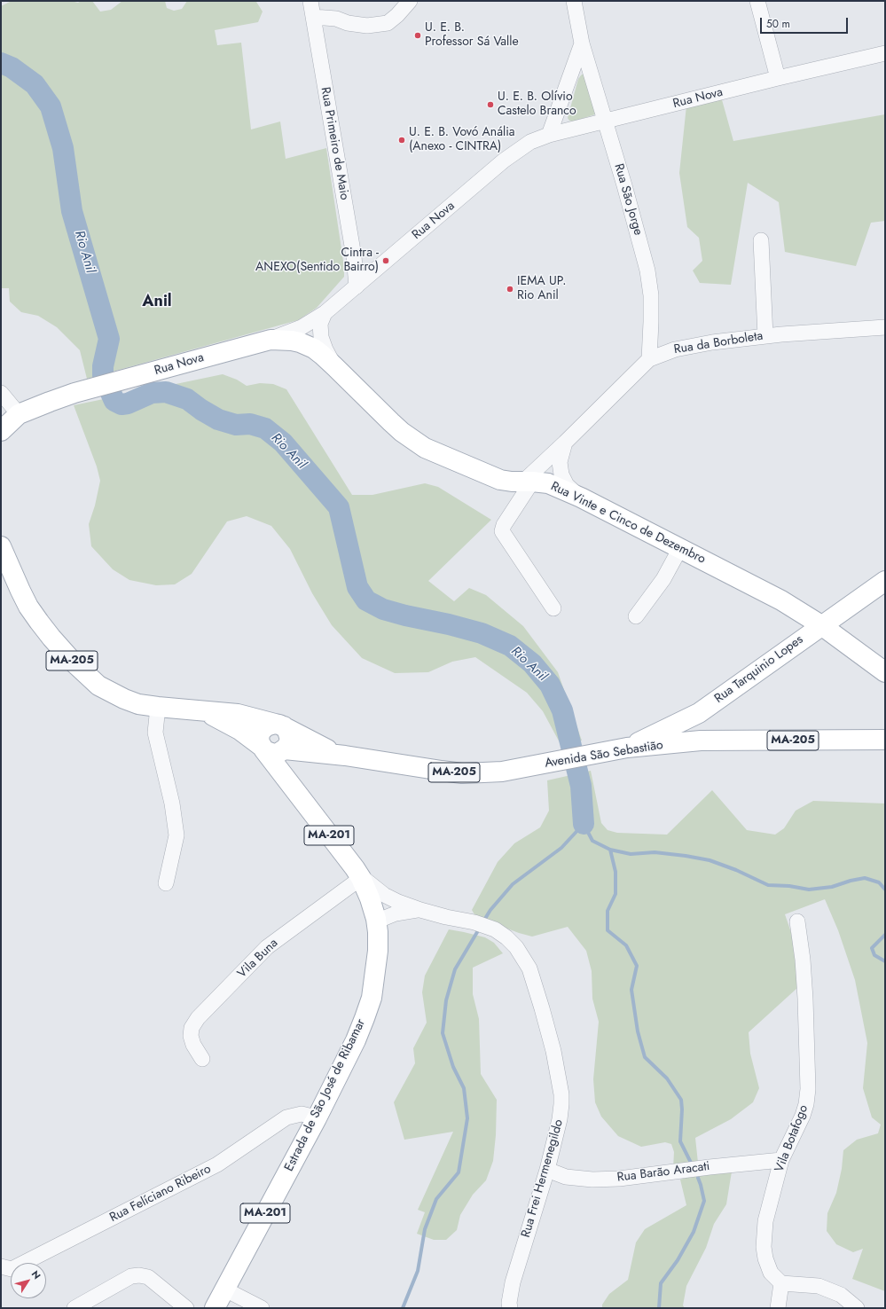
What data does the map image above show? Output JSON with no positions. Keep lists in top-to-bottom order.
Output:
{
  "streets": {
    "main road": [
      "Rua Nova",
      "Rua Vinte e Cinco de Dezembro",
      "MA-205",
      "Rua Tarquinio Lopes",
      "Avenida São Sebastião",
      "MA-201",
      "Estrada de São José de Ribamar"
    ],
    "street": [
      "Rua Primeiro de Maio",
      "Rua São Jorge",
      "Rua da Borboleta",
      "Vila Buna",
      "Vila Botafogo",
      "Rua Barão Aracati",
      "Rua Frei Hermenegildo",
      "Rua Felíciano Ribeiro"
    ]
  },
  "crossings": [
    ["Rua Nova", "Rua Primeiro de Maio"],
    ["Rua Nova", "Rua São Jorge"],
    ["Rua Nova", "Rua Vinte e Cinco de Dezembro"],
    ["Rua São Jorge", "Rua da Borboleta"],
    ["Rua da Borboleta", "Rua Vinte e Cinco de Dezembro"],
    ["Rua Vinte e Cinco de Dezembro", "Rua Tarquinio Lopes"],
    ["MA-205", "Avenida São Sebastião"],
    ["MA-205", "Estrada de São José de Ribamar"],
    ["Rua Tarquinio Lopes", "Avenida São Sebastião"],
    ["Avenida São Sebastião", "Estrada de São José de Ribamar"],
    ["Vila Buna", "Estrada de São José de Ribamar"],
    ["Vila Buna", "Rua Frei Hermenegildo"],
    ["Estrada de São José de Ribamar", "Rua Frei Hermenegildo"],
    ["Estrada de São José de Ribamar", "Rua Felíciano Ribeiro"],
    ["Vila Botafogo", "Rua Barão Aracati"],
    ["Rua Barão Aracati", "Rua Frei Hermenegildo"]
  ],
  "districts": ["Anil"],
  "water": ["Rio Anil"],
  "places": [
    "U. E. B. Professor Sá Valle",
    "U. E. B. Olívio Castelo Branco",
    "U. E. B. Vovó Anália (Anexo - CINTRA)",
    "Cintra - ANEXO(Sentido Bairro)",
    "IEMA UP. Rio Anil"
  ],
  "scale_bar": "50 m",
  "north": "top right"
}
